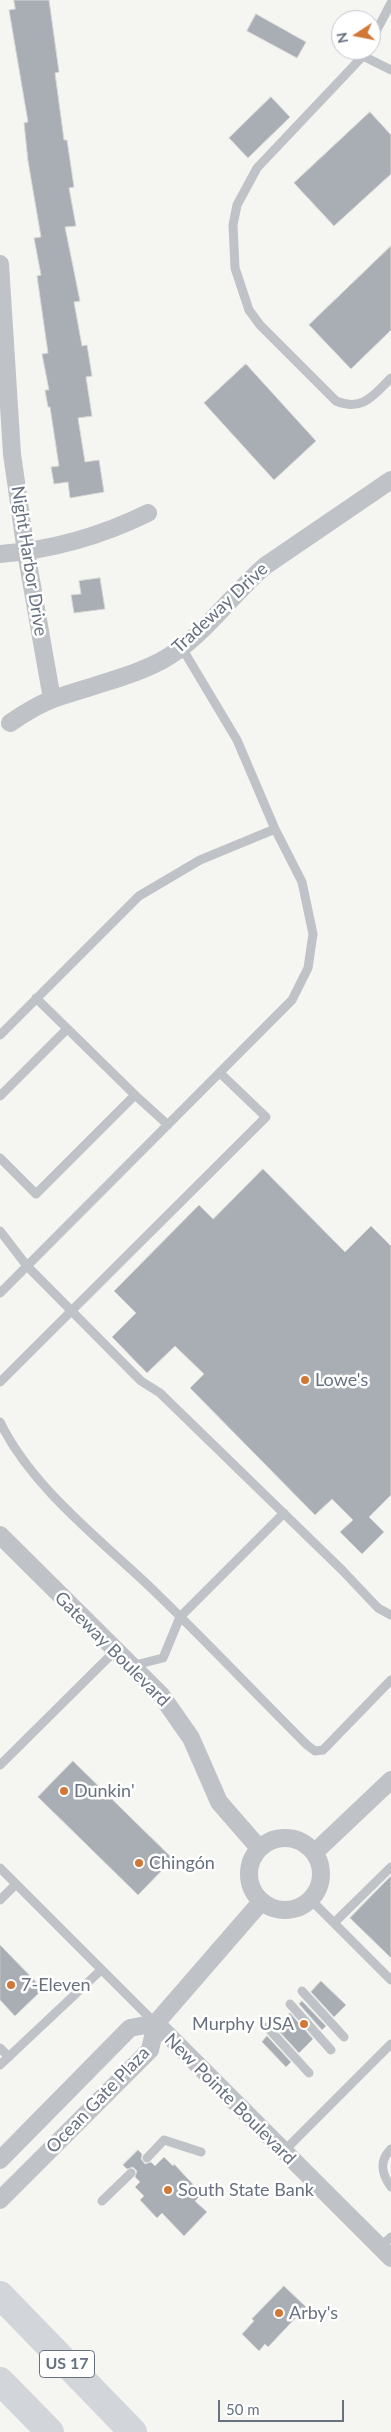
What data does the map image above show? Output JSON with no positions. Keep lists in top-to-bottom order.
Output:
{
  "streets": {
    "highway": ["US 17"],
    "street": [
      "Night Harbor Drive",
      "Tradeway Drive",
      "Gateway Boulevard",
      "New Pointe Boulevard",
      "Ocean Gate Plaza"
    ]
  },
  "crossings": [
    ["Night Harbor Drive", "Tradeway Drive"],
    ["Gateway Boulevard", "Ocean Gate Plaza"],
    ["New Pointe Boulevard", "Ocean Gate Plaza"]
  ],
  "places": [
    "Lowe's",
    "Dunkin'",
    "Chingón",
    "7-Eleven",
    "Murphy USA",
    "South State Bank",
    "Arby's"
  ],
  "scale_bar": "50 m",
  "north": "left"
}
